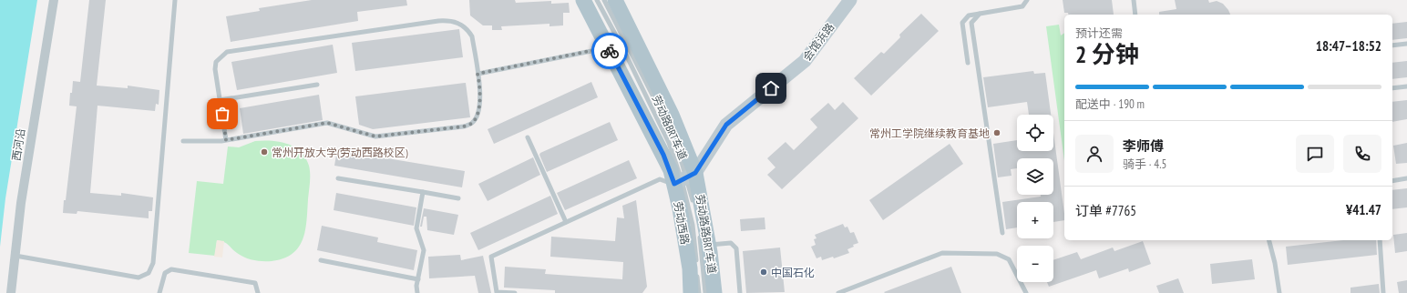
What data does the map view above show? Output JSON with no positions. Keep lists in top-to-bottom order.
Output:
{
  "streets": {
    "main road": ["劳动西路"],
    "street": ["会馆浜路", "西河沿"],
    "lane": ["劳动路BRT车道", "劳动路路BRT车道"]
  },
  "crossings": [
    ["会馆浜路", "劳动路BRT车道"],
    ["会馆浜路", "劳动西路"],
    ["会馆浜路", "劳动路路BRT车道"],
    ["劳动路BRT车道", "劳动西路"],
    ["劳动路BRT车道", "劳动路路BRT车道"],
    ["劳动西路", "劳动路路BRT车道"]
  ],
  "places": ["常州工学院继续教育基地", "常州开放大学(劳动西路校区)", "中国石化"],
  "page": {
    "heading": ["2 分钟", "预计还需", "18:47–18:52"],
    "panel": [
      "李师傅",
      "骑手 · 4.5",
      "订单 #7765",
      "¥41.47"
    ],
    "bar": "配送中 · 190 m",
    "map_buttons": ["+", "−"]
  }
}
